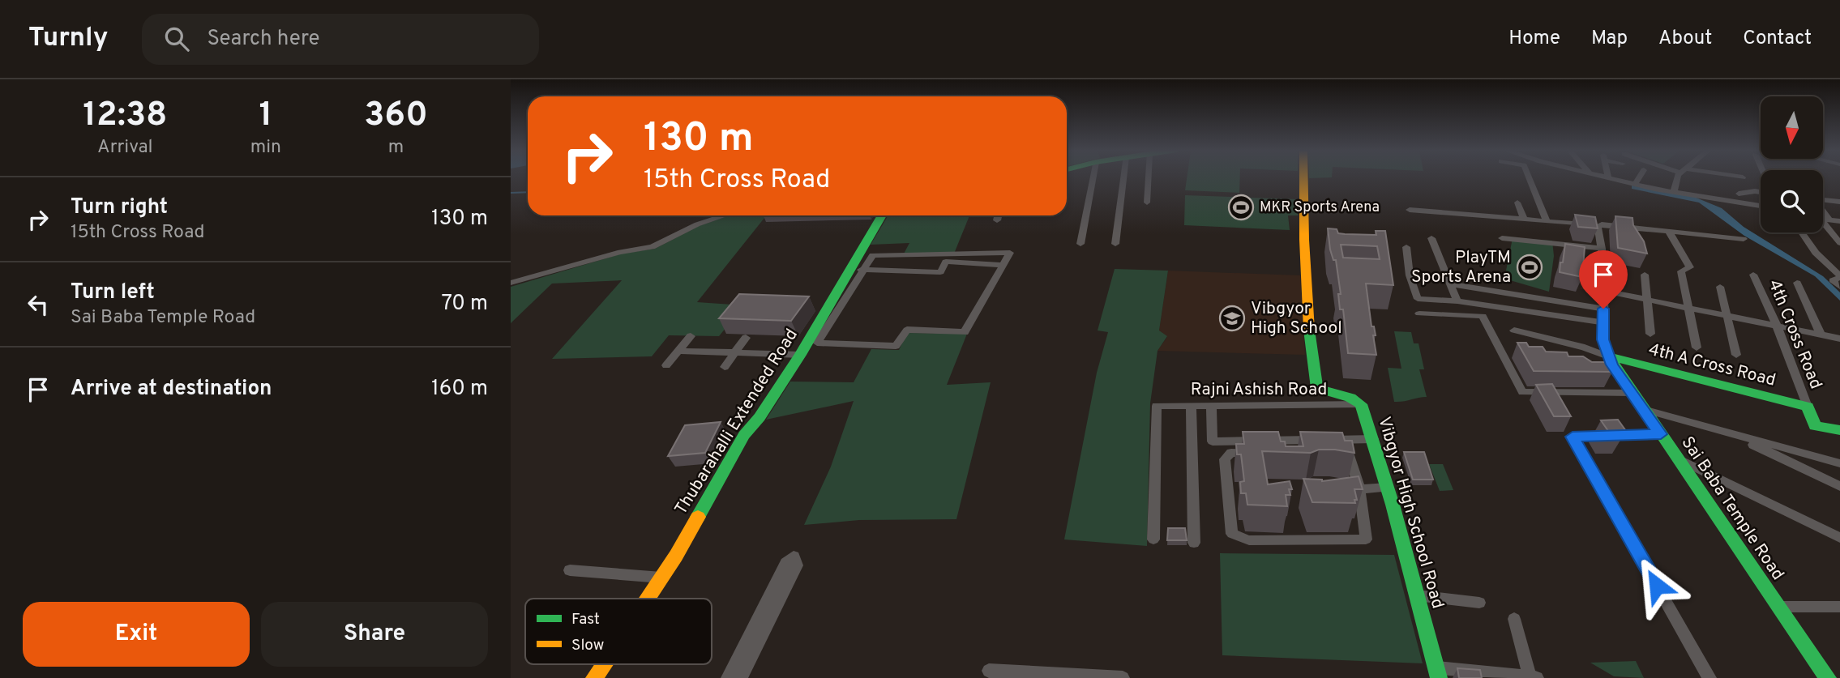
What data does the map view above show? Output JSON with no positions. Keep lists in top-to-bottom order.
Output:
{
  "streets": {
    "street": [
      "4th Cross Road",
      "4th A Cross Road",
      "Rajni Ashish Road",
      "Thubarahalli Extended Road",
      "Sai Baba Temple Road",
      "Vibgyor High School Road"
    ]
  },
  "crossings": [
    ["4th Cross Road", "4th A Cross Road"],
    ["4th A Cross Road", "Sai Baba Temple Road"],
    ["Rajni Ashish Road", "Vibgyor High School Road"]
  ],
  "places": {
    "sports": ["MKR Sports Arena", "PlayTM Sports Arena"],
    "school or university": ["Vibgyor High School"]
  },
  "legend": ["Fast", "Slow"],
  "north": "bottom",
  "page": {
    "header": "Turnly",
    "search": "Search here",
    "nav": [
      "Home",
      "Map",
      "About",
      "Contact"
    ],
    "eta": [
      "12:38",
      "Arrival",
      "1",
      "min",
      "360",
      "m"
    ],
    "turn": ["130 m", "15th Cross Road"],
    "list": [
      {
        "name": "Turn right",
        "note": "15th Cross Road",
        "value": "130 m"
      },
      {
        "name": "Turn left",
        "note": "Sai Baba Temple Road",
        "value": "70 m"
      },
      {
        "name": "Arrive at destination",
        "value": "160 m"
      }
    ],
    "buttons": ["Exit", "Share"]
  }
}
